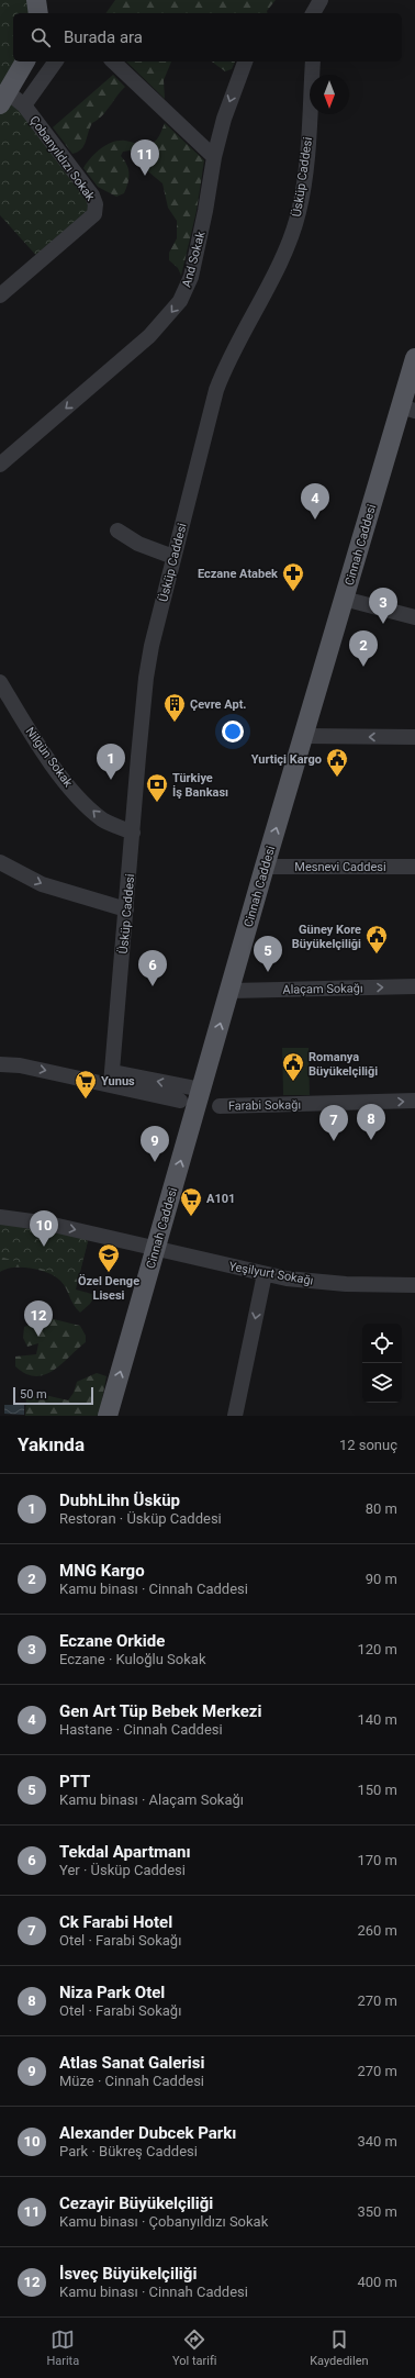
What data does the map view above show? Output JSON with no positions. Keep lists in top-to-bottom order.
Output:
{
  "streets": {
    "main road": ["Cinnah Caddesi"],
    "street": [
      "Çobanyıldızı Sokak",
      "Üsküp Caddesi",
      "And Sokak",
      "Nilgün Sokak",
      "Mesnevi Caddesi",
      "Alaçam Sokağı",
      "Farabi Sokağı",
      "Yeşilyurt Sokağı"
    ]
  },
  "crossings": [
    ["Üsküp Caddesi", "Nilgün Sokak"],
    ["Cinnah Caddesi", "Mesnevi Caddesi"],
    ["Cinnah Caddesi", "Alaçam Sokağı"],
    ["Cinnah Caddesi", "Yeşilyurt Sokağı"]
  ],
  "one_way": [
    "And Sokak",
    "Cinnah Caddesi",
    "Nilgün Sokak",
    "Alaçam Sokağı",
    "Farabi Sokağı",
    "Yeşilyurt Sokağı"
  ],
  "places": {
    "pharmacy": ["Eczane Atabek"],
    "building": ["Çevre Apt."],
    "public building": ["Yurtiçi Kargo", "Güney Kore Büyükelçiliği", "Romanya Büyükelçiliği"],
    "bank": ["Türkiye İş Bankası"],
    "supermarket": ["Yunus", "A101"],
    "school or university": ["Özel Denge Lisesi"]
  },
  "scale_bar": "50 m",
  "north": "bottom",
  "page": {
    "search": "Burada ara",
    "pins": [
      "11",
      "4",
      "3",
      "2",
      "1",
      "5",
      "6",
      "8",
      "7",
      "9",
      "10",
      "12"
    ],
    "scale": "50 m",
    "heading": ["Yakında", "12 sonuç"],
    "list": [
      {
        "mark": "1",
        "name": "DubhLihn Üsküp",
        "note": "Restoran · Üsküp Caddesi",
        "value": "80 m"
      },
      {
        "mark": "2",
        "name": "MNG Kargo",
        "note": "Kamu binası · Cinnah Caddesi",
        "value": "90 m"
      },
      {
        "mark": "3",
        "name": "Eczane Orkide",
        "note": "Eczane · Kuloğlu Sokak",
        "value": "120 m"
      },
      {
        "mark": "4",
        "name": "Gen Art Tüp Bebek Merkezi",
        "note": "Hastane · Cinnah Caddesi",
        "value": "140 m"
      },
      {
        "mark": "5",
        "name": "PTT",
        "note": "Kamu binası · Alaçam Sokağı",
        "value": "150 m"
      },
      {
        "mark": "6",
        "name": "Tekdal Apartmanı",
        "note": "Yer · Üsküp Caddesi",
        "value": "170 m"
      },
      {
        "mark": "7",
        "name": "Ck Farabi Hotel",
        "note": "Otel · Farabi Sokağı",
        "value": "260 m"
      },
      {
        "mark": "8",
        "name": "Niza Park Otel",
        "note": "Otel · Farabi Sokağı",
        "value": "270 m"
      },
      {
        "mark": "9",
        "name": "Atlas Sanat Galerisi",
        "note": "Müze · Cinnah Caddesi",
        "value": "270 m"
      },
      {
        "mark": "10",
        "name": "Alexander Dubcek Parkı",
        "note": "Park · Bükreş Caddesi",
        "value": "340 m"
      },
      {
        "mark": "11",
        "name": "Cezayir Büyükelçiliği",
        "note": "Kamu binası · Çobanyıldızı Sokak",
        "value": "350 m"
      },
      {
        "mark": "12",
        "name": "İsveç Büyükelçiliği",
        "note": "Kamu binası · Cinnah Caddesi",
        "value": "400 m"
      }
    ],
    "nav": ["Harita", "Yol tarifi", "Kaydedilen"]
  }
}
